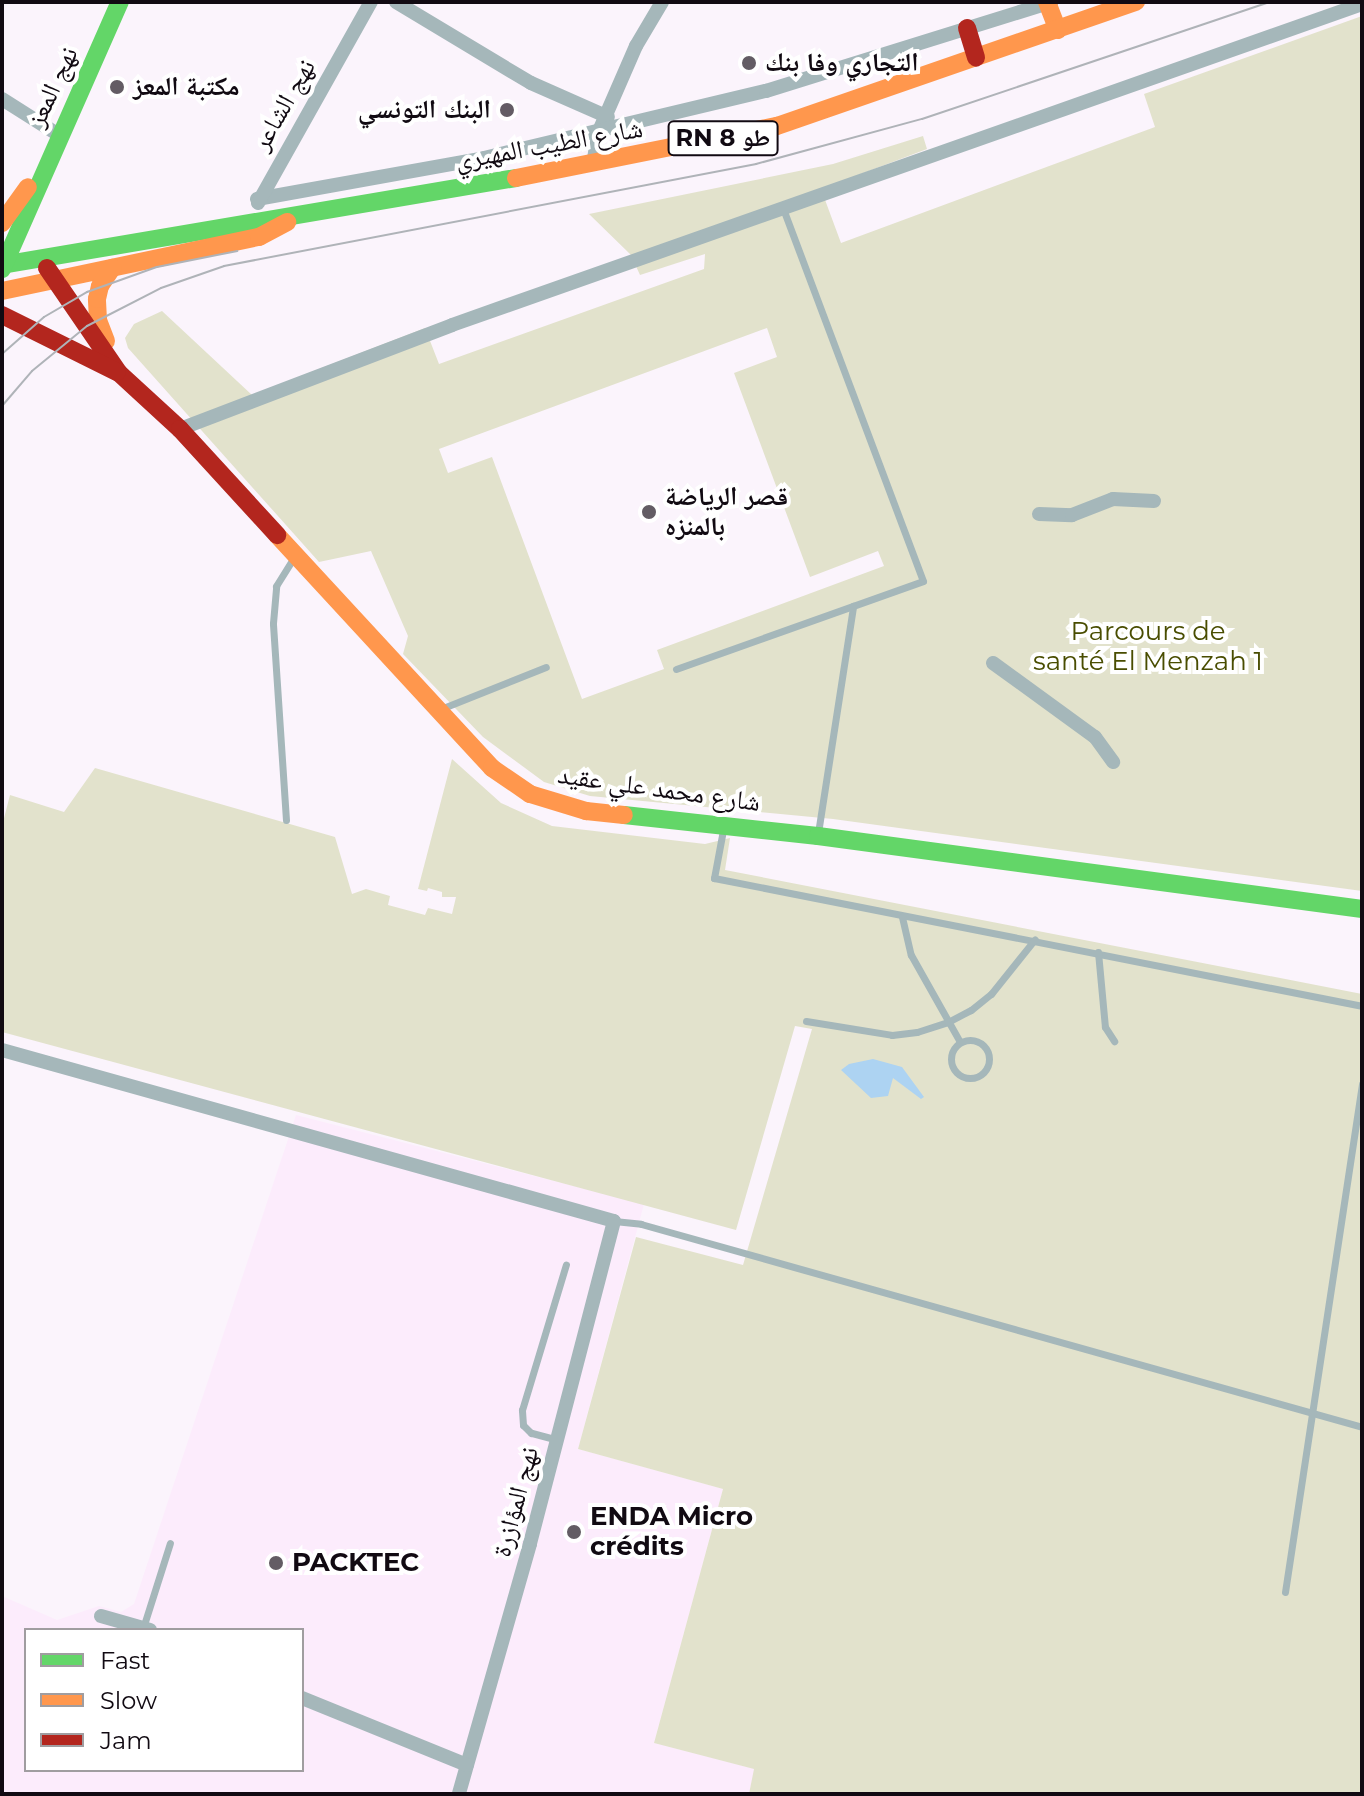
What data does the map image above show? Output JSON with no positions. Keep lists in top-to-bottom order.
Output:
{
  "streets": {
    "street": [
      "نهج المعز",
      "نهج الشاعر",
      "RN 8 طو",
      "شارع الطيب المهيري",
      "شارع محمد علي عقيد",
      "نهج المؤازرة"
    ]
  },
  "crossings": [
    ["نهج المعز", "شارع الطيب المهيري"],
    ["شارع الطيب المهيري", "شارع محمد علي عقيد"]
  ],
  "parks": ["Parcours de santé El Menzah 1"],
  "places": [
    "التجاري وفا بنك",
    "مكتبة المعز",
    "البنك التونسي",
    "قصر الرياضة بالمنزه",
    "ENDA Micro crédits",
    "PACKTEC"
  ],
  "legend": ["Fast", "Slow", "Jam"]
}
